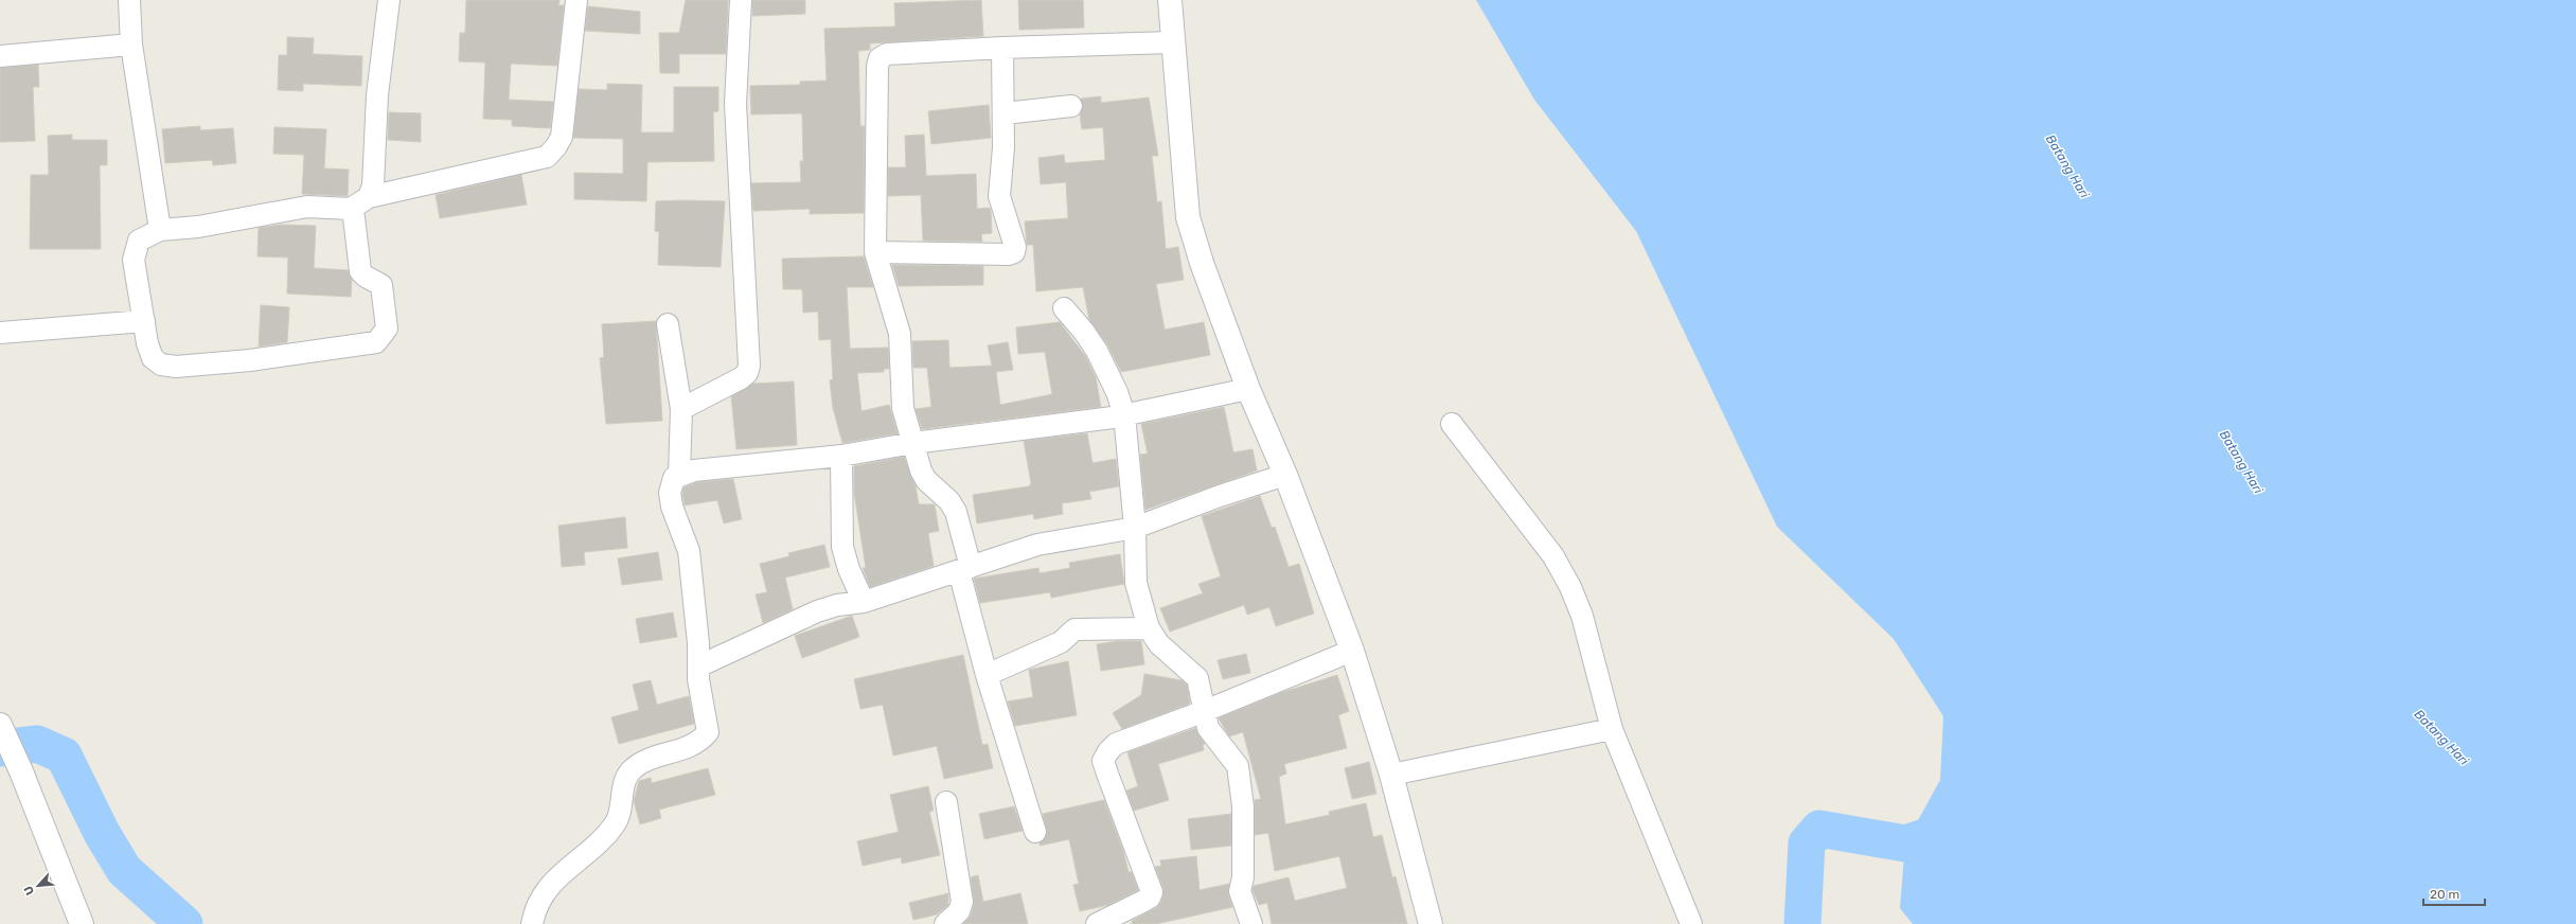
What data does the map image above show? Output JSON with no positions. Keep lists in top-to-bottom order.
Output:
{
  "water": ["Batang Hari"],
  "scale_bar": "20 m",
  "north": "bottom left"
}
